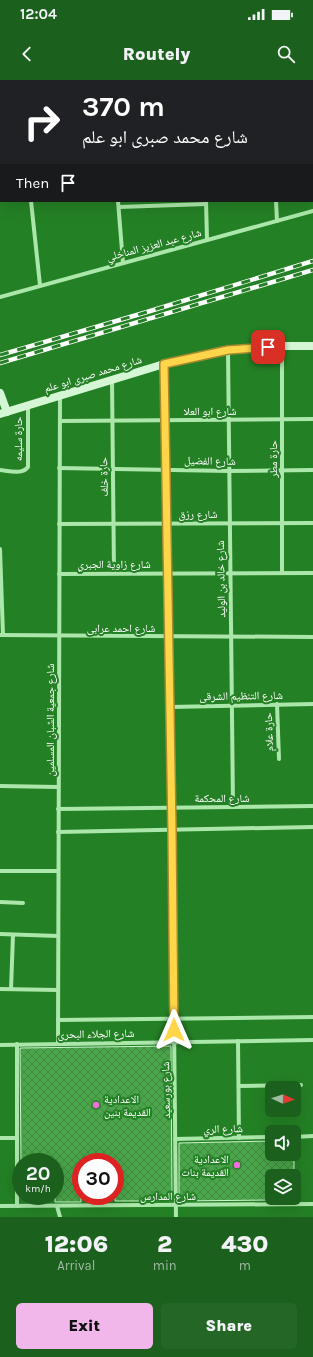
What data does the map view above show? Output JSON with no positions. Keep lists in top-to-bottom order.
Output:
{
  "streets": {
    "street": [
      "شارع عبد العزيز المناخلي",
      "شارع محمد صبرى ابو علم",
      "شارع ابو العلا",
      "حارة سليمه",
      "حارة مطر",
      "شارع الفضيل",
      "حارة خلف",
      "شارع رزق",
      "شارع زاوية الجبري",
      "شارع خالد بن الوليد",
      "شارع احمد عرابى",
      "شارع التنظيم الشرقى",
      "شارع جمعية الشبان المسلمين",
      "حارة علام",
      "شارع المحكمة",
      "شارع الجلاء البحرى",
      "شارع بورسعيد",
      "شارع الري",
      "شارع المدارس"
    ]
  },
  "crossings": [
    ["شارع محمد صبرى ابو علم", "حارة سليمه"],
    ["شارع محمد صبرى ابو علم", "حارة مطر"],
    ["شارع محمد صبرى ابو علم", "حارة خلف"],
    ["شارع محمد صبرى ابو علم", "شارع خالد بن الوليد"],
    ["شارع محمد صبرى ابو علم", "شارع جمعية الشبان المسلمين"],
    ["شارع محمد صبرى ابو علم", "شارع بورسعيد"],
    ["شارع ابو العلا", "حارة مطر"],
    ["شارع ابو العلا", "حارة خلف"],
    ["شارع ابو العلا", "شارع خالد بن الوليد"],
    ["شارع ابو العلا", "شارع جمعية الشبان المسلمين"],
    ["شارع ابو العلا", "شارع بورسعيد"],
    ["حارة مطر", "شارع الفضيل"],
    ["حارة مطر", "شارع رزق"],
    ["حارة مطر", "شارع زاوية الجبري"],
    ["شارع الفضيل", "حارة خلف"],
    ["شارع الفضيل", "شارع خالد بن الوليد"],
    ["شارع الفضيل", "شارع جمعية الشبان المسلمين"],
    ["شارع الفضيل", "شارع بورسعيد"],
    ["حارة خلف", "شارع رزق"],
    ["حارة خلف", "شارع زاوية الجبري"],
    ["شارع رزق", "شارع خالد بن الوليد"],
    ["شارع رزق", "شارع جمعية الشبان المسلمين"],
    ["شارع رزق", "شارع بورسعيد"],
    ["شارع زاوية الجبري", "شارع خالد بن الوليد"],
    ["شارع زاوية الجبري", "شارع جمعية الشبان المسلمين"],
    ["شارع زاوية الجبري", "شارع بورسعيد"],
    ["شارع خالد بن الوليد", "شارع احمد عرابى"],
    ["شارع خالد بن الوليد", "شارع التنظيم الشرقى"],
    ["شارع خالد بن الوليد", "شارع المحكمة"],
    ["شارع احمد عرابى", "شارع جمعية الشبان المسلمين"],
    ["شارع احمد عرابى", "شارع بورسعيد"],
    ["شارع التنظيم الشرقى", "حارة علام"],
    ["شارع التنظيم الشرقى", "شارع بورسعيد"],
    ["شارع جمعية الشبان المسلمين", "شارع المحكمة"],
    ["شارع جمعية الشبان المسلمين", "شارع الجلاء البحرى"],
    ["شارع المحكمة", "شارع بورسعيد"],
    ["شارع الجلاء البحرى", "شارع بورسعيد"],
    ["شارع بورسعيد", "شارع الري"],
    ["شارع بورسعيد", "شارع المدارس"]
  ],
  "places": ["الاعدادية القديمة بنين", "الاعدادية القديمة بنات"],
  "north": "right",
  "page": {
    "status": "12:04",
    "header": "Routely",
    "turn": ["370 m", "شارع محمد صبرى ابو علم"],
    "then": "Then",
    "speed": "20 km/h",
    "limit": "30",
    "eta": [
      "12:06",
      "Arrival",
      "2",
      "min",
      "430",
      "m"
    ],
    "buttons": ["Exit", "Share"]
  }
}
